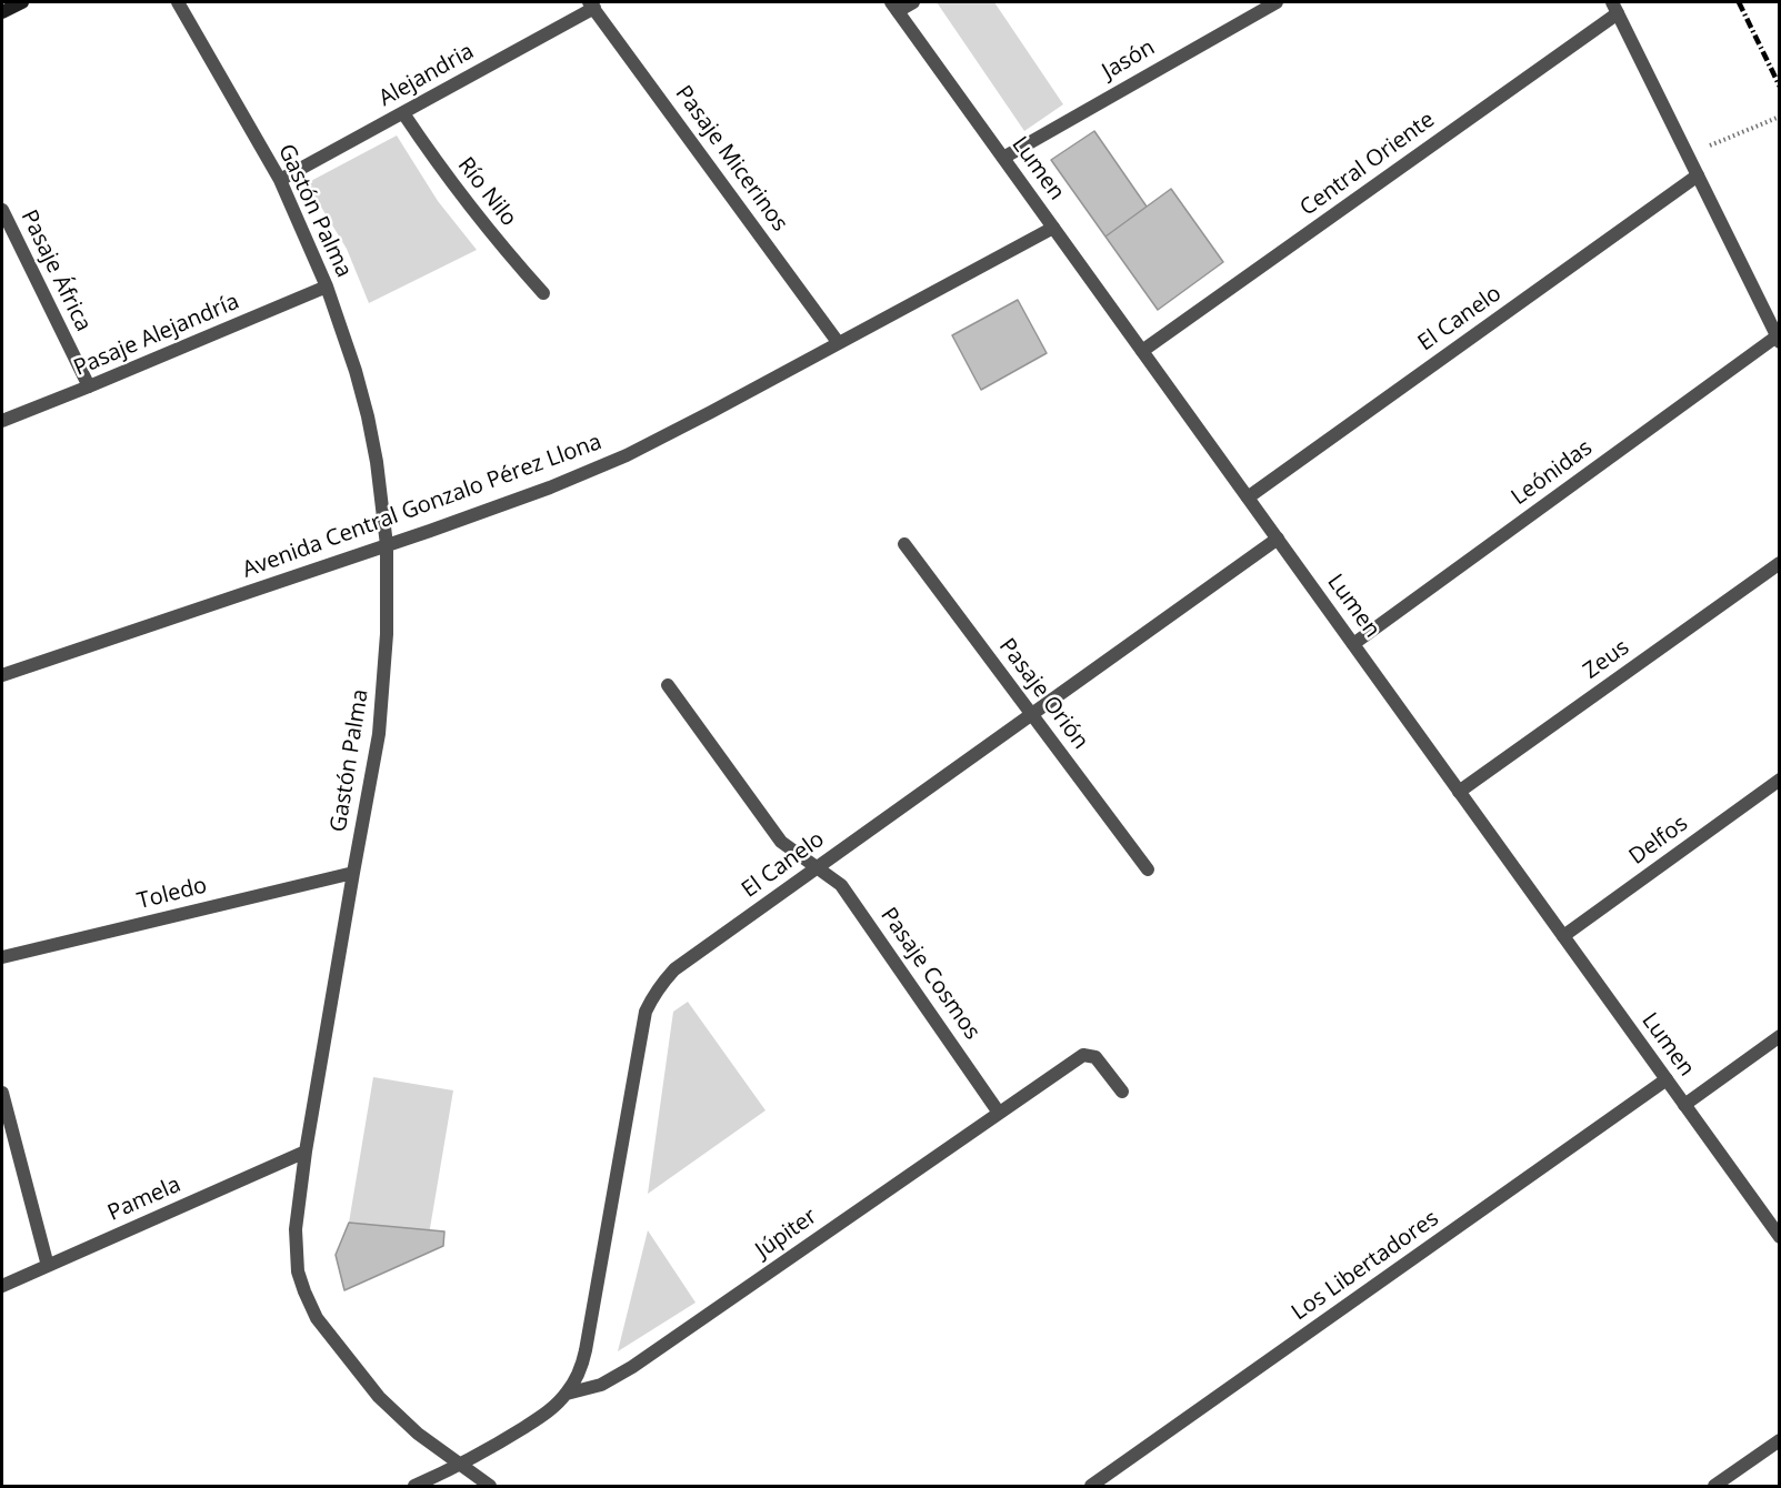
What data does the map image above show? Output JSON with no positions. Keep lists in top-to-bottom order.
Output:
{
  "streets": {
    "street": [
      "Jasón",
      "Alejandria",
      "Pasaje Micerinos",
      "Central Oriente",
      "Lumen",
      "Río Nilo",
      "Gastón Palma",
      "Pasaje África",
      "El Canelo",
      "Pasaje Alejandría",
      "Leónidas",
      "Avenida Central Gonzalo Pérez Llona",
      "Zeus",
      "Pasaje Orión",
      "Delfos",
      "Toledo",
      "Pasaje Cosmos",
      "Pamela",
      "Júpiter",
      "Los Libertadores"
    ]
  },
  "crossings": [
    ["Jasón", "Lumen"],
    ["Alejandria", "Pasaje Micerinos"],
    ["Alejandria", "Río Nilo"],
    ["Alejandria", "Gastón Palma"],
    ["Pasaje Micerinos", "Avenida Central Gonzalo Pérez Llona"],
    ["Central Oriente", "Lumen"],
    ["Lumen", "El Canelo"],
    ["Lumen", "Leónidas"],
    ["Lumen", "Avenida Central Gonzalo Pérez Llona"],
    ["Lumen", "Zeus"],
    ["Lumen", "Delfos"],
    ["Lumen", "Los Libertadores"],
    ["Gastón Palma", "Pasaje Alejandría"],
    ["Gastón Palma", "Avenida Central Gonzalo Pérez Llona"],
    ["Gastón Palma", "Toledo"],
    ["Gastón Palma", "Pamela"],
    ["Gastón Palma", "Júpiter"],
    ["Pasaje África", "Pasaje Alejandría"],
    ["El Canelo", "Pasaje Orión"],
    ["El Canelo", "Pasaje Cosmos"],
    ["El Canelo", "Júpiter"],
    ["Pasaje Cosmos", "Júpiter"]
  ]
}
